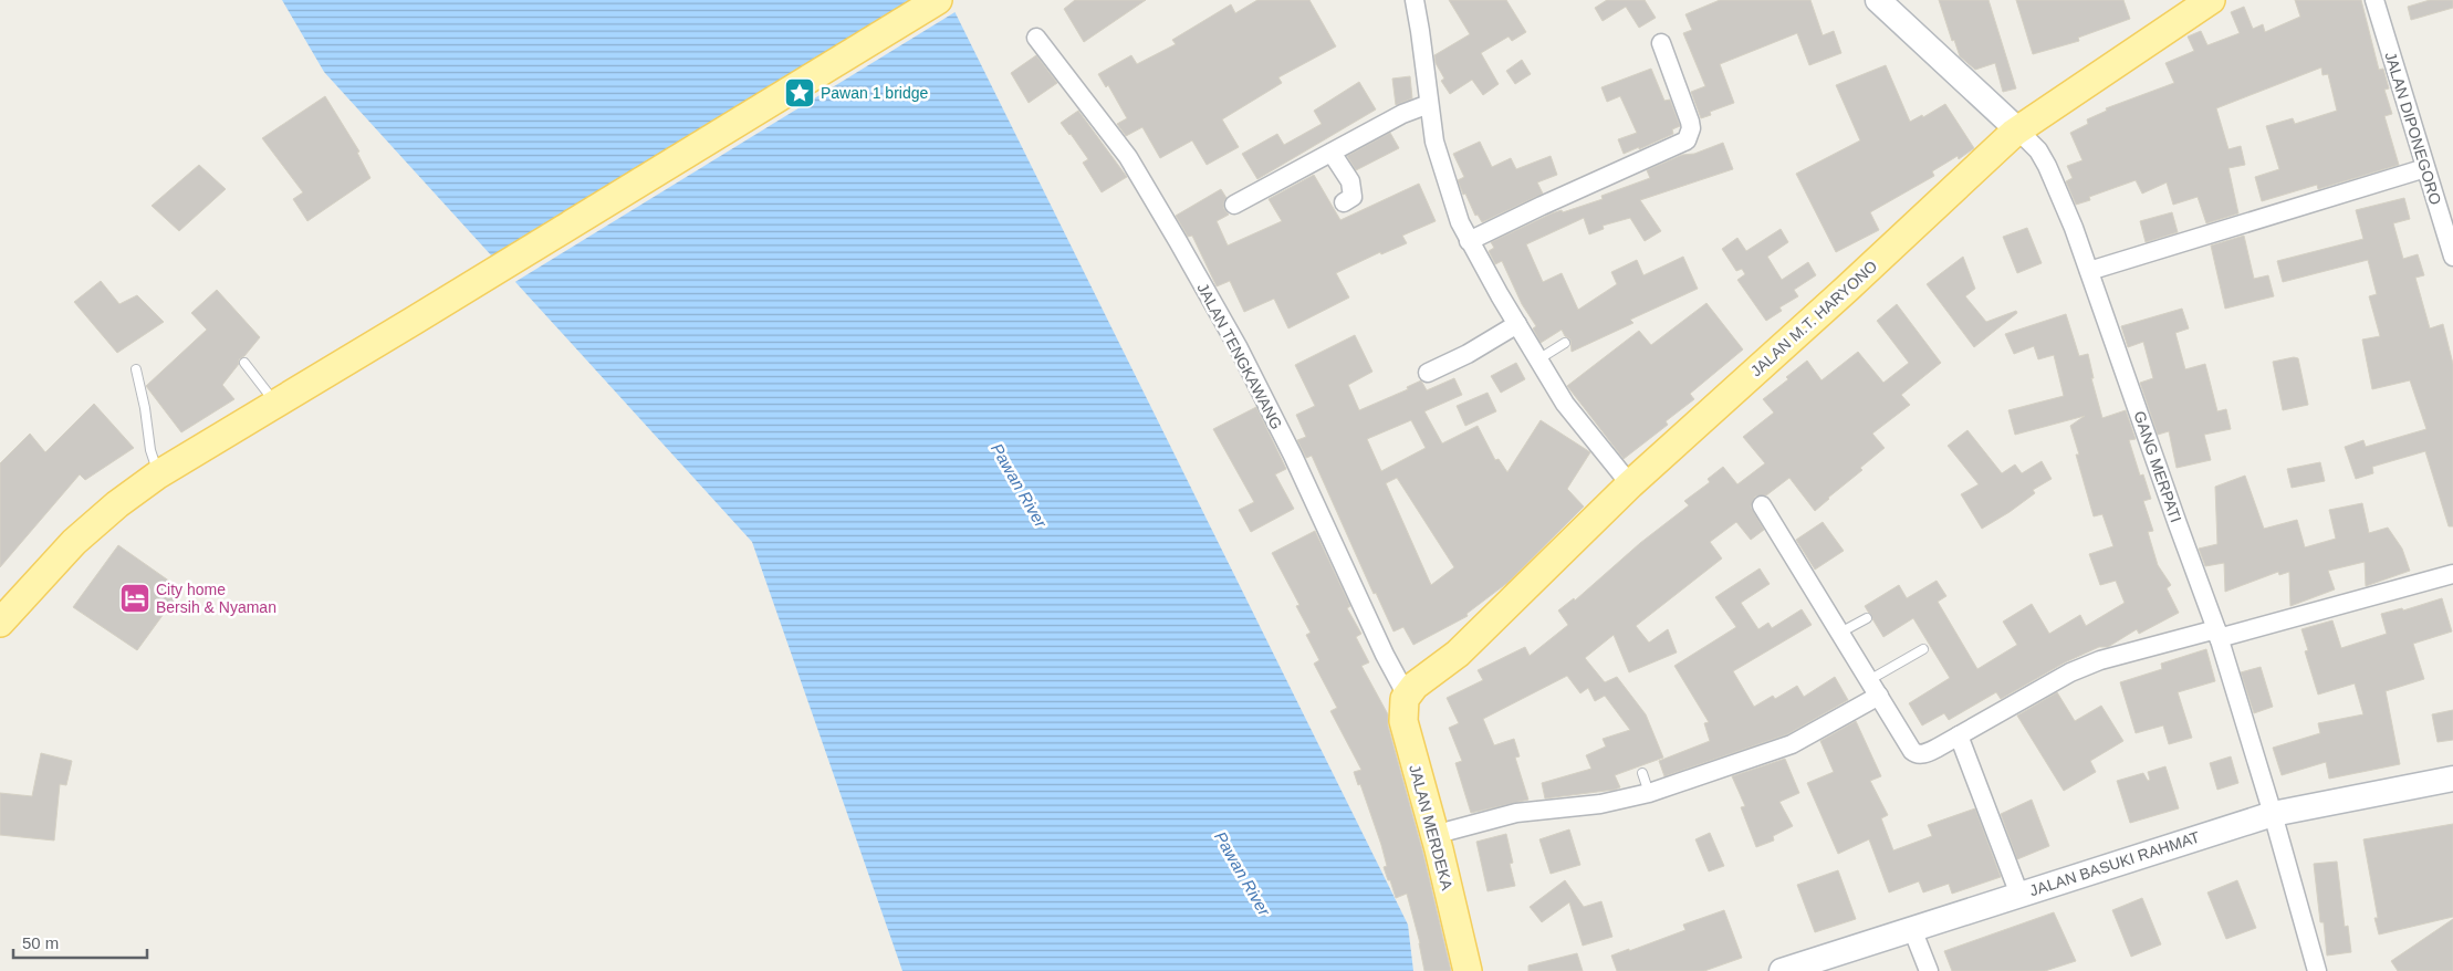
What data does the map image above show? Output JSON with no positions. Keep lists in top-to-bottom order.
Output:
{
  "streets": {
    "main road": ["JALAN M.T. HARYONO", "JALAN MERDEKA"],
    "street": [
      "JALAN DIPONEGORO",
      "JALAN TENGKAWANG",
      "GANG MERPATI",
      "JALAN BASUKI RAHMAT"
    ]
  },
  "crossings": [
    ["JALAN M.T. HARYONO", "JALAN TENGKAWANG"],
    ["JALAN M.T. HARYONO", "GANG MERPATI"],
    ["JALAN M.T. HARYONO", "JALAN MERDEKA"],
    ["JALAN TENGKAWANG", "JALAN MERDEKA"],
    ["GANG MERPATI", "JALAN BASUKI RAHMAT"]
  ],
  "water": ["Pawan River"],
  "places": {
    "place": ["Pawan 1 bridge"],
    "hotel": ["City home Bersih & Nyaman"]
  },
  "scale_bar": "50 m"
}
